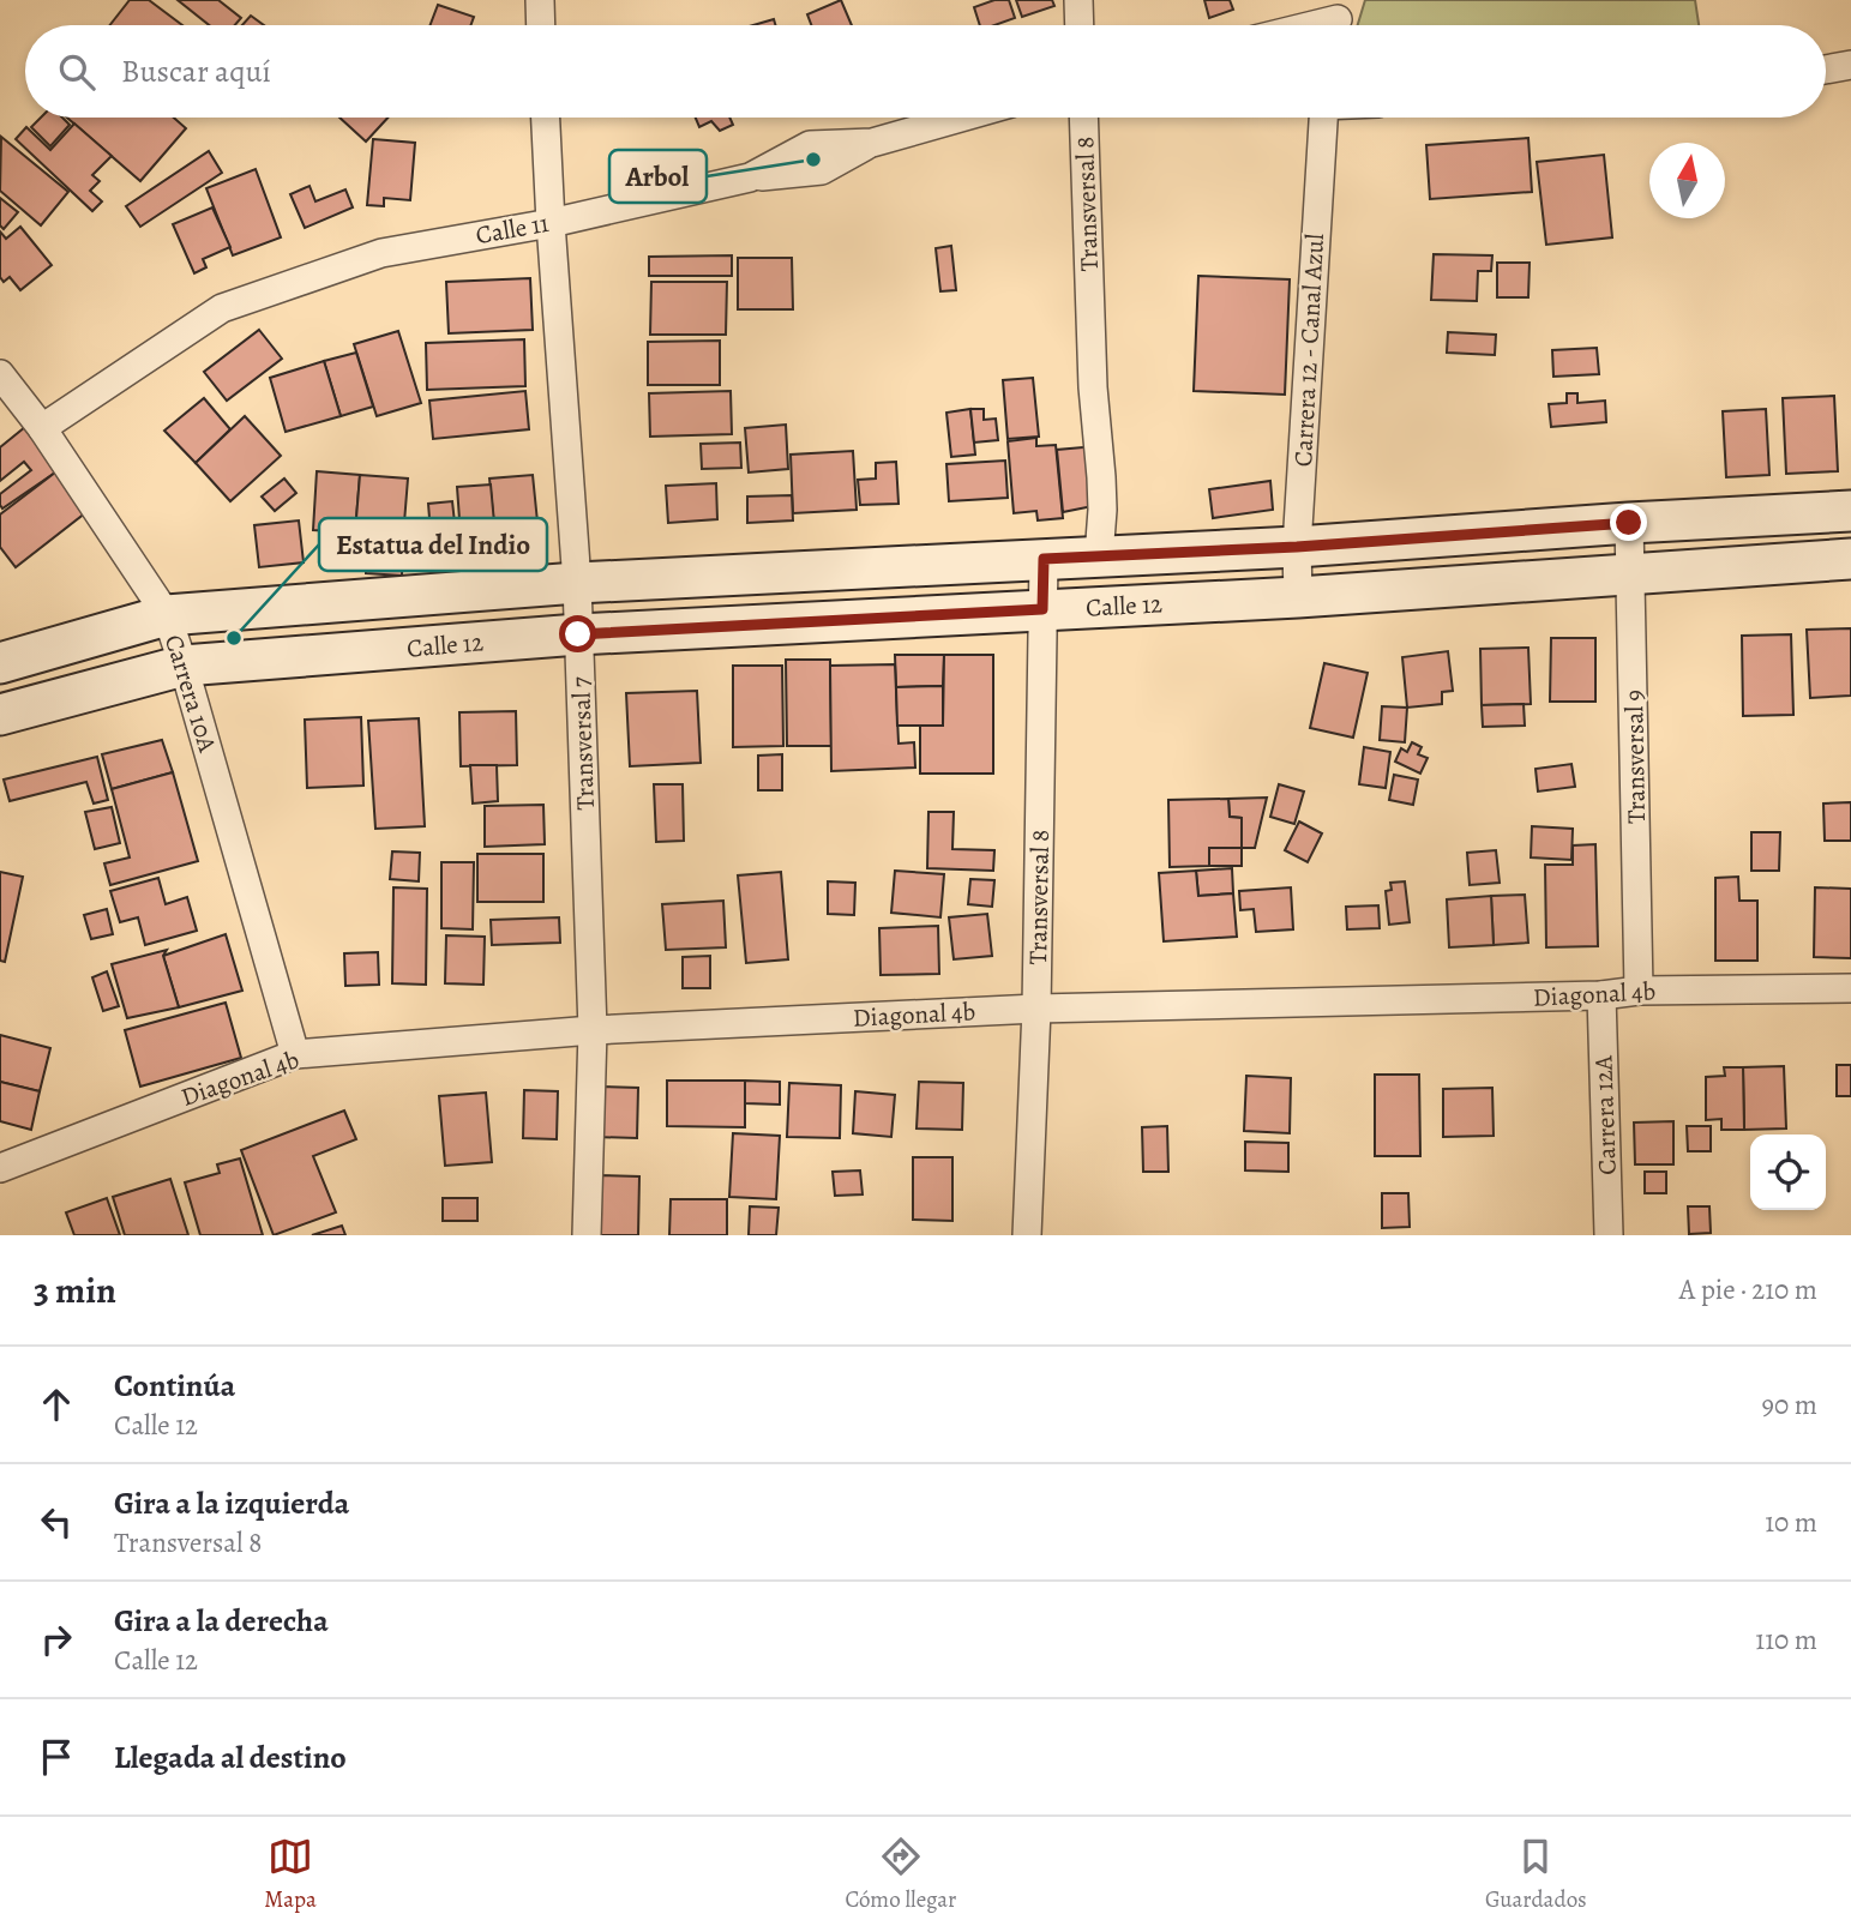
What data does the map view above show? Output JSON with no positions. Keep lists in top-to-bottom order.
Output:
{
  "streets": {
    "street": [
      "Transversal 8",
      "Calle 11",
      "Carrera 12 - Canal Azul",
      "Calle 12",
      "Carrera 10A",
      "Transversal 7",
      "Transversal 9",
      "Diagonal 4b",
      "Carrera 12A"
    ]
  },
  "crossings": [
    ["Transversal 8", "Calle 12"],
    ["Transversal 8", "Diagonal 4b"],
    ["Calle 11", "Carrera 10A"],
    ["Calle 11", "Transversal 7"],
    ["Carrera 12 - Canal Azul", "Calle 12"],
    ["Calle 12", "Carrera 10A"],
    ["Calle 12", "Transversal 7"],
    ["Calle 12", "Transversal 9"],
    ["Carrera 10A", "Diagonal 4b"],
    ["Transversal 7", "Diagonal 4b"],
    ["Transversal 9", "Diagonal 4b"],
    ["Diagonal 4b", "Carrera 12A"]
  ],
  "places": ["Arbol", "Estatua del Indio"],
  "north": "top",
  "page": {
    "search": "Buscar aquí",
    "heading": ["3 min", "A pie · 210 m"],
    "list": [
      ["Continúa", "Calle 12", "90 m"],
      ["Gira a la izquierda", "Transversal 8", "10 m"],
      ["Gira a la derecha", "Calle 12", "110 m"],
      "Llegada al destino"
    ],
    "nav": ["Mapa", "Cómo llegar", "Guardados"]
  }
}
